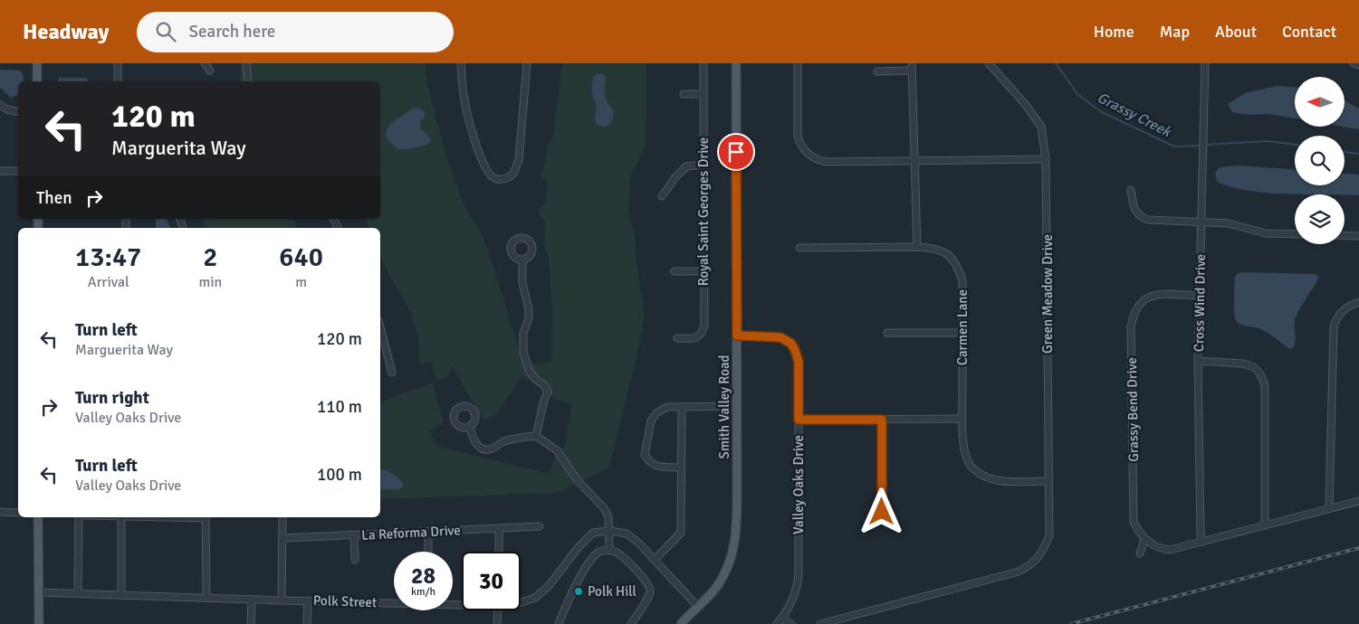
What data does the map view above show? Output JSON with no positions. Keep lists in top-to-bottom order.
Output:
{
  "streets": {
    "main road": ["Smith Valley Road"],
    "street": [
      "Royal Saint Georges Drive",
      "Green Meadow Drive",
      "Cross Wind Drive",
      "Carmen Lane",
      "Grassy Bend Drive",
      "Valley Oaks Drive",
      "La Reforma Drive",
      "Polk Street"
    ]
  },
  "crossings": [
    ["Green Meadow Drive", "Carmen Lane"],
    ["Cross Wind Drive", "Grassy Bend Drive"],
    ["Smith Valley Road", "Valley Oaks Drive"]
  ],
  "water": ["Grassy Creek"],
  "places": ["Polk Hill"],
  "north": "left",
  "page": {
    "header": "Headway",
    "search": "Search here",
    "nav": [
      "Home",
      "Map",
      "About",
      "Contact"
    ],
    "turn": ["120 m", "Marguerita Way"],
    "then": "Then",
    "eta": [
      "13:47",
      "Arrival",
      "2",
      "min",
      "640",
      "m"
    ],
    "list": [
      {
        "name": "Turn left",
        "note": "Marguerita Way",
        "value": "120 m"
      },
      {
        "name": "Turn right",
        "note": "Valley Oaks Drive",
        "value": "110 m"
      },
      {
        "name": "Turn left",
        "note": "Valley Oaks Drive",
        "value": "100 m"
      }
    ],
    "speed": "28 km/h",
    "limit": "30"
  }
}
